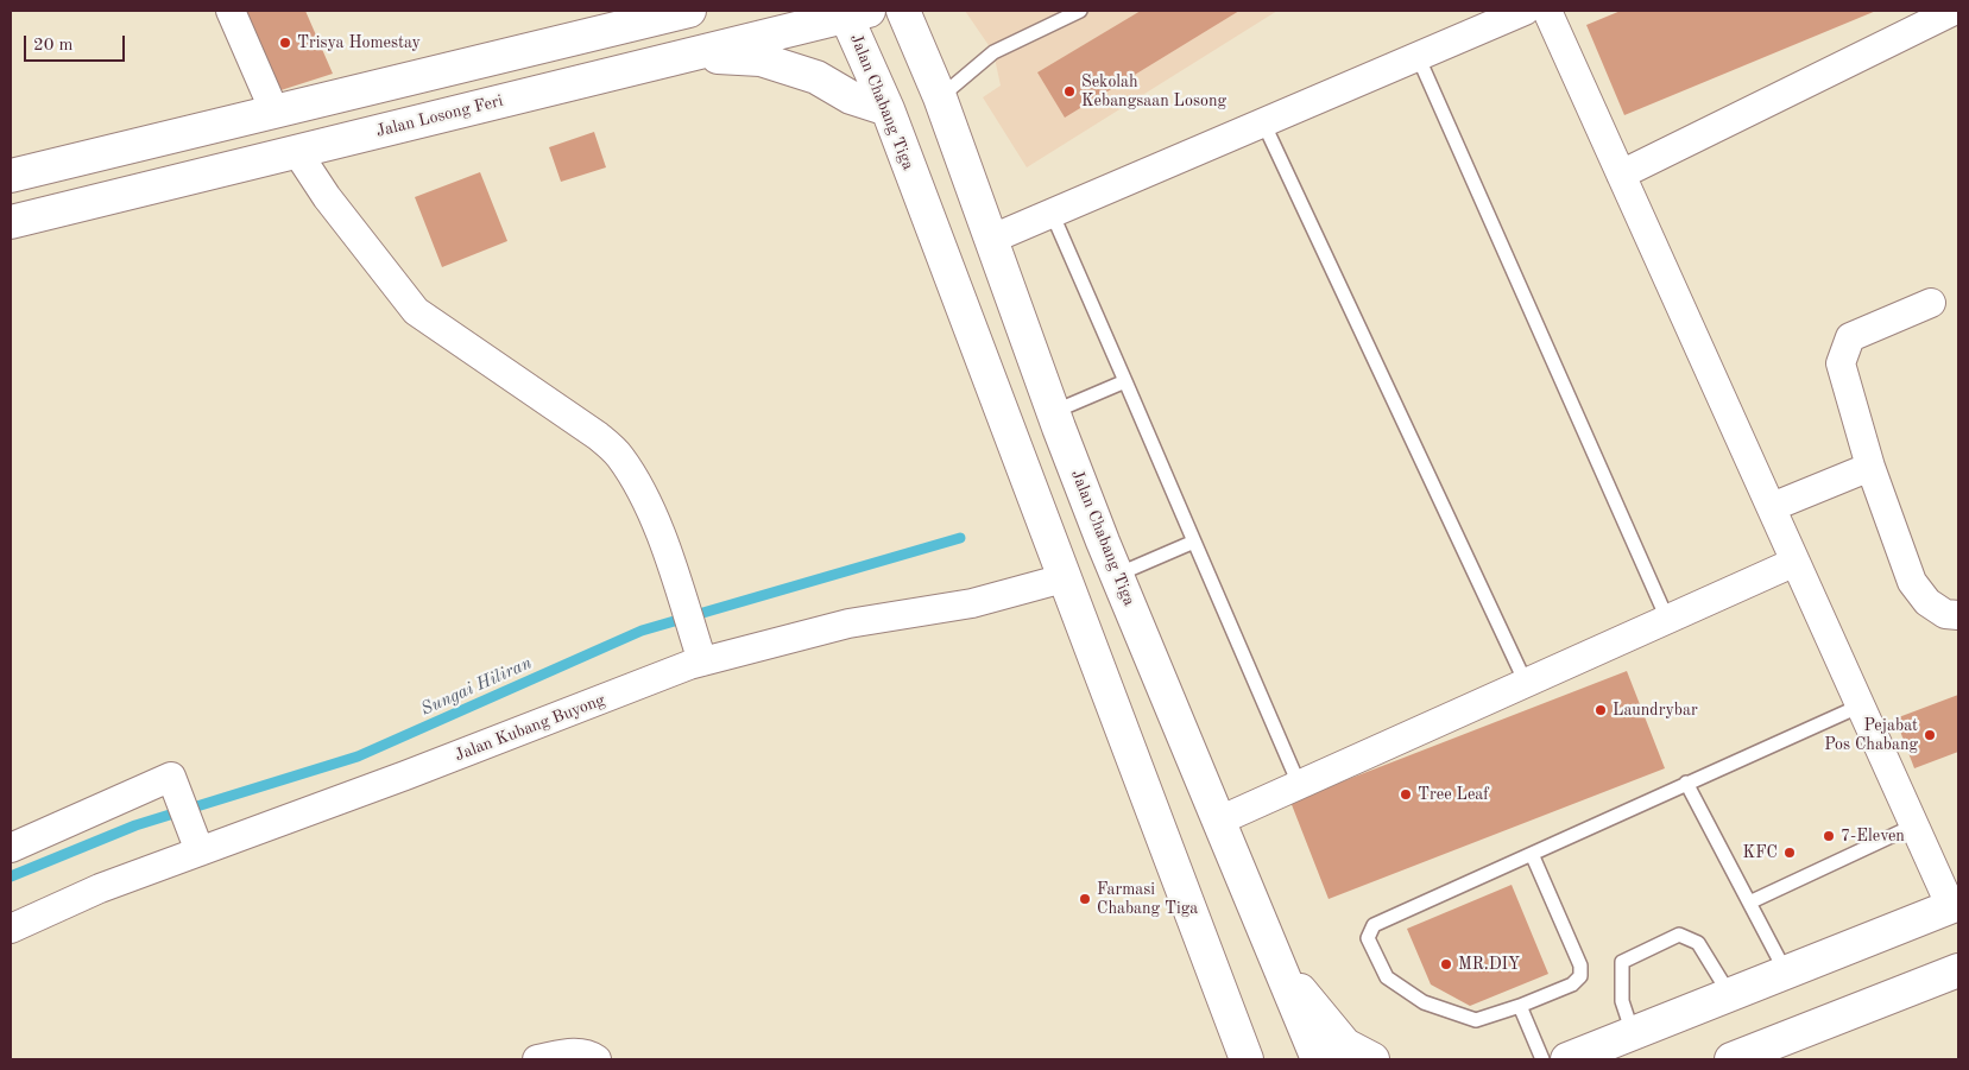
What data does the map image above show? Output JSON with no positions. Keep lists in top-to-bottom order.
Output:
{
  "streets": {
    "main road": ["Jalan Chabang Tiga", "Jalan Losong Feri"],
    "street": ["Jalan Kubang Buyong"]
  },
  "crossings": [
    ["Jalan Chabang Tiga", "Jalan Losong Feri"],
    ["Jalan Chabang Tiga", "Jalan Kubang Buyong"]
  ],
  "water": ["Sungai Hiliran"],
  "places": [
    "Trisya Homestay",
    "Sekolah Kebangsaan Losong",
    "Laundrybar",
    "Pejabat Pos Chabang",
    "Tree Leaf",
    "7-Eleven",
    "KFC",
    "Farmasi Chabang Tiga",
    "MR.DIY"
  ],
  "scale_bar": "20 m"
}
